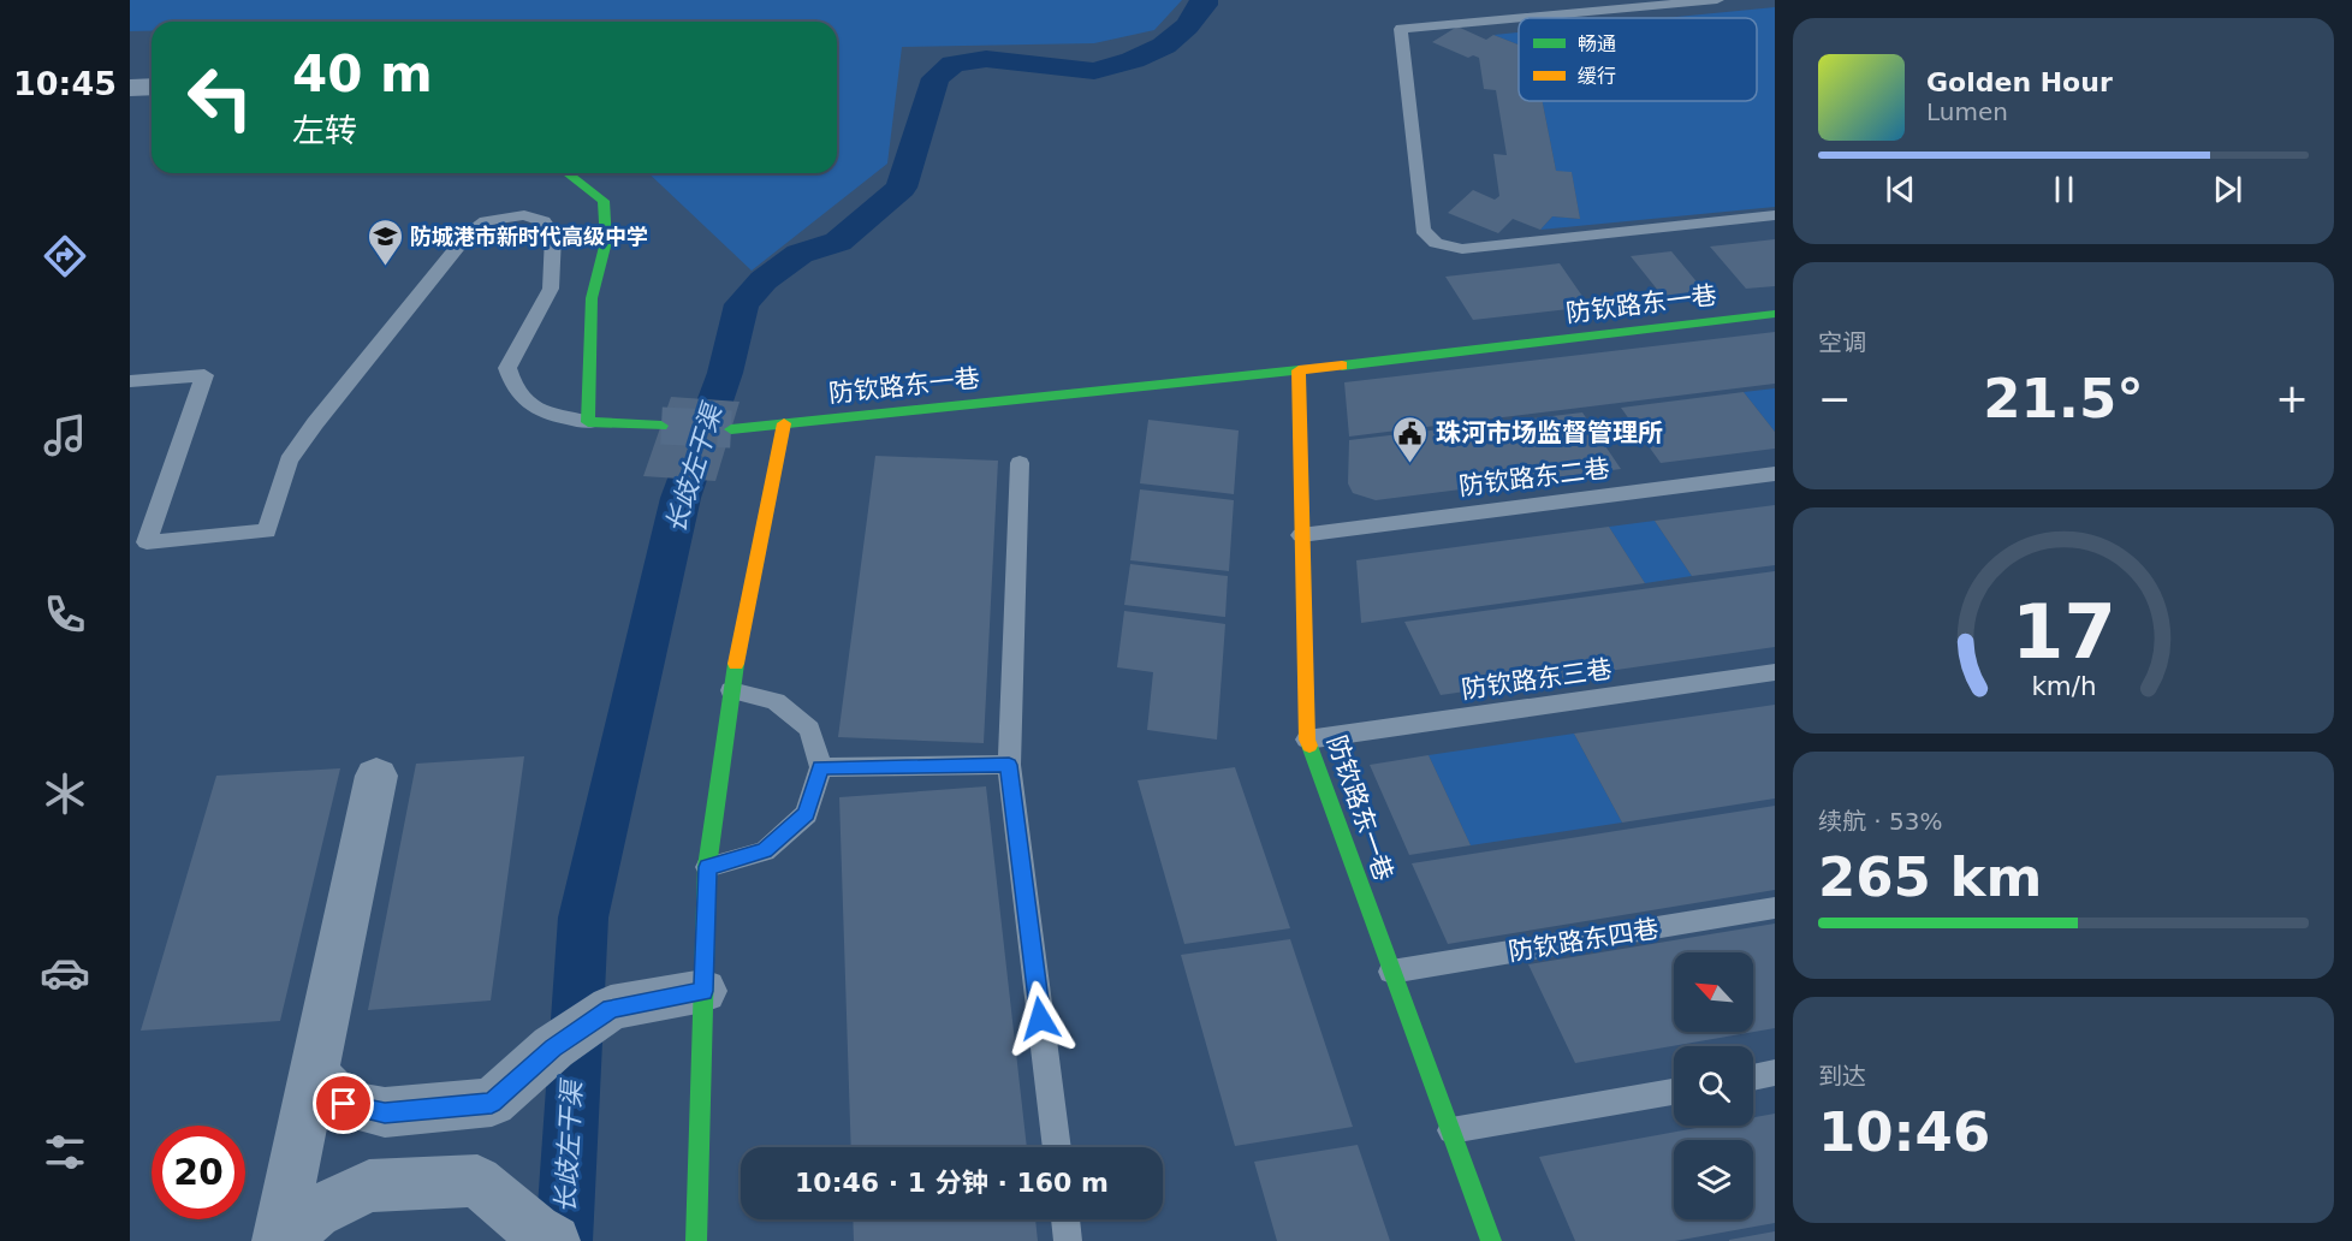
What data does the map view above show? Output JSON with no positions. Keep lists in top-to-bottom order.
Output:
{
  "streets": {
    "street": ["防钦路东一巷"],
    "lane": ["防钦路东二巷", "防钦路东三巷", "防钦路东四巷"]
  },
  "crossings": [
    ["防钦路东一巷", "防钦路东二巷"],
    ["防钦路东一巷", "防钦路东三巷"],
    ["防钦路东一巷", "防钦路东四巷"]
  ],
  "water": ["长歧左干渠"],
  "places": {
    "school or university": ["防城港市新时代高级中学"],
    "public building": ["珠河市场监督管理所"]
  },
  "legend": ["畅通", "缓行"],
  "north": "top left",
  "page": {
    "tabs": "10:45",
    "turn": ["40 m", "左转"],
    "song": ["Golden Hour", "Lumen"],
    "tile": [
      "空调",
      ["续航 · 53%", "265 km"],
      ["到达", "10:46"]
    ],
    "heat": ["−", "21.5°", "+"],
    "limit": "20",
    "trip": "10:46 · 1 分钟 · 160 m",
    "gauge": ["17", "km/h"]
  }
}
